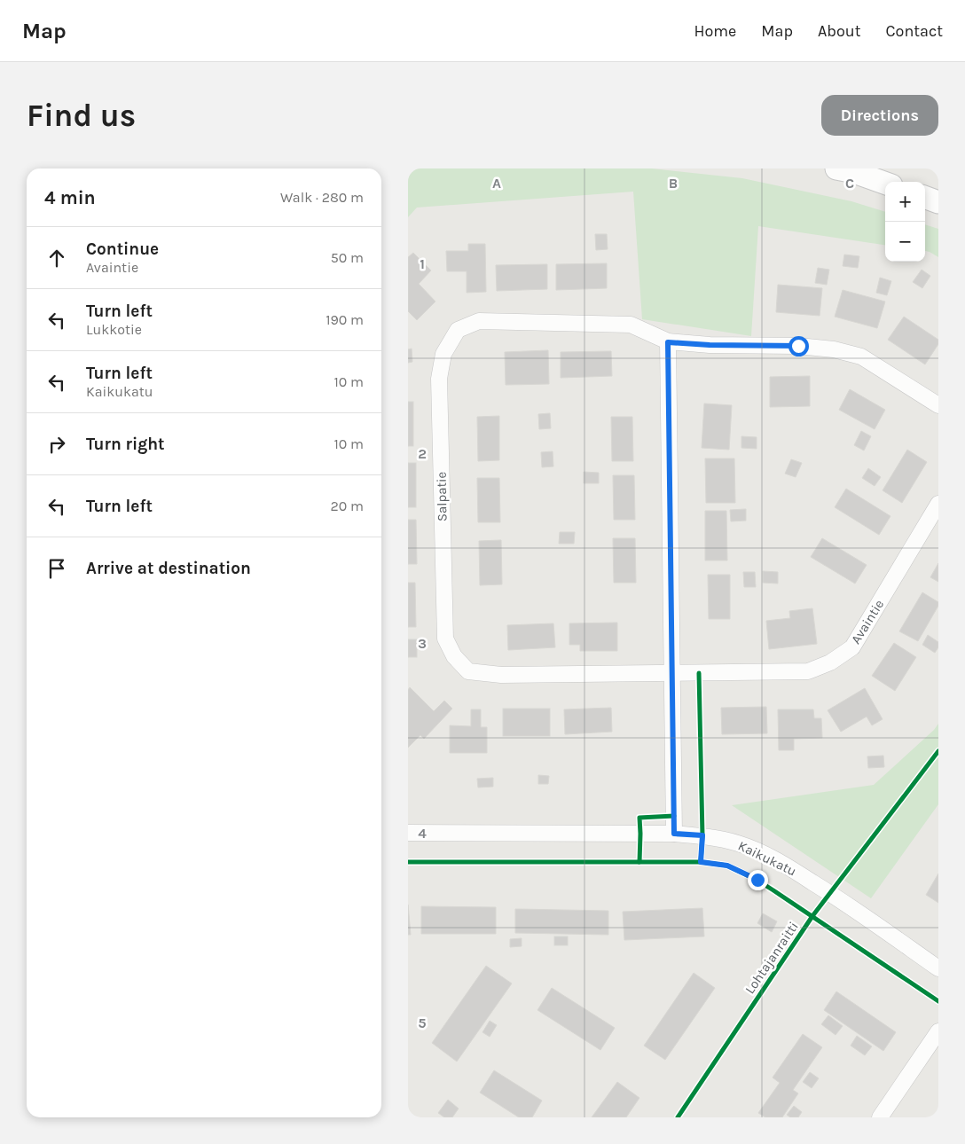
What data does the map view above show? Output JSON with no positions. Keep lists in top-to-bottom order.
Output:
{
  "streets": {
    "street": ["Salpatie", "Avaintie", "Kaikukatu"],
    "cycle path": ["Lohtajanraitti"]
  },
  "crossings": [
    ["Salpatie", "Avaintie"]
  ],
  "page": {
    "header": "Map",
    "nav": [
      "Home",
      "Map",
      "About",
      "Contact"
    ],
    "buttons": "Directions",
    "title": "Find us",
    "heading": ["4 min", "Walk · 280 m"],
    "map_buttons": ["+", "−"],
    "list": [
      ["Continue", "Avaintie", "50 m"],
      ["Turn left", "Lukkotie", "190 m"],
      ["Turn left", "Kaikukatu", "10 m"],
      ["Turn right", "10 m"],
      ["Turn left", "20 m"],
      "Arrive at destination"
    ]
  },
  "grid": {
    "columns": ["A", "B", "C"],
    "rows": [
      "1",
      "2",
      "3",
      "4",
      "5"
    ]
  }
}
